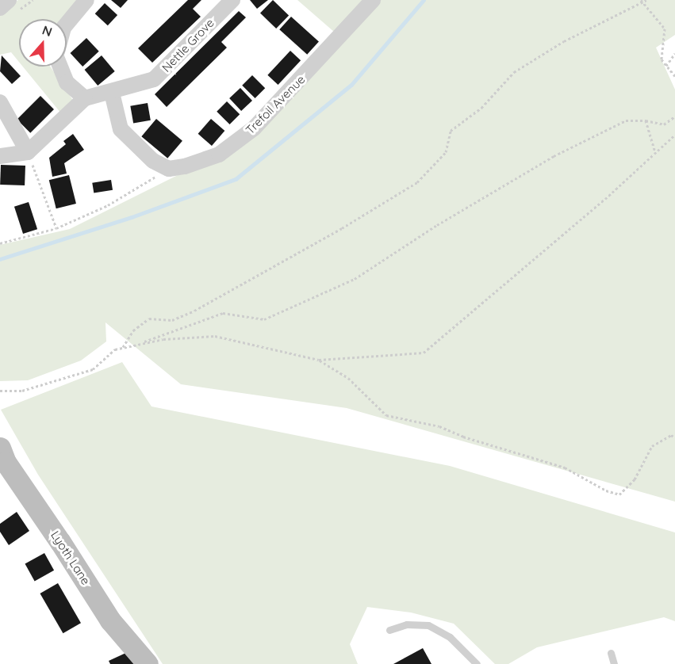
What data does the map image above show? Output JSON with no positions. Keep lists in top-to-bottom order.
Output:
{
  "streets": {
    "street": ["Nettle Grove", "Trefoil Avenue", "Lyoth Lane"]
  },
  "north": "top"
}
